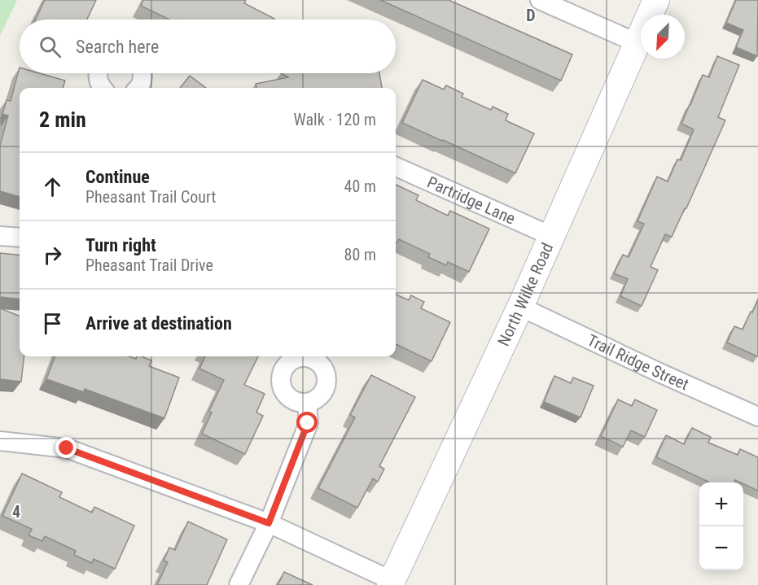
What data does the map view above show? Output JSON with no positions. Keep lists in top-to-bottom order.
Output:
{
  "streets": {
    "street": ["Partridge Lane", "North Wilke Road", "Trail Ridge Street"]
  },
  "crossings": [
    ["Partridge Lane", "North Wilke Road"],
    ["North Wilke Road", "Trail Ridge Street"]
  ],
  "north": "bottom left",
  "page": {
    "search": "Search here",
    "heading": ["2 min", "Walk · 120 m"],
    "list": [
      ["Continue", "Pheasant Trail Court", "40 m"],
      ["Turn right", "Pheasant Trail Drive", "80 m"],
      "Arrive at destination"
    ],
    "map_buttons": ["+", "−"]
  },
  "grid": {
    "columns": ["D"],
    "rows": ["4"]
  }
}
